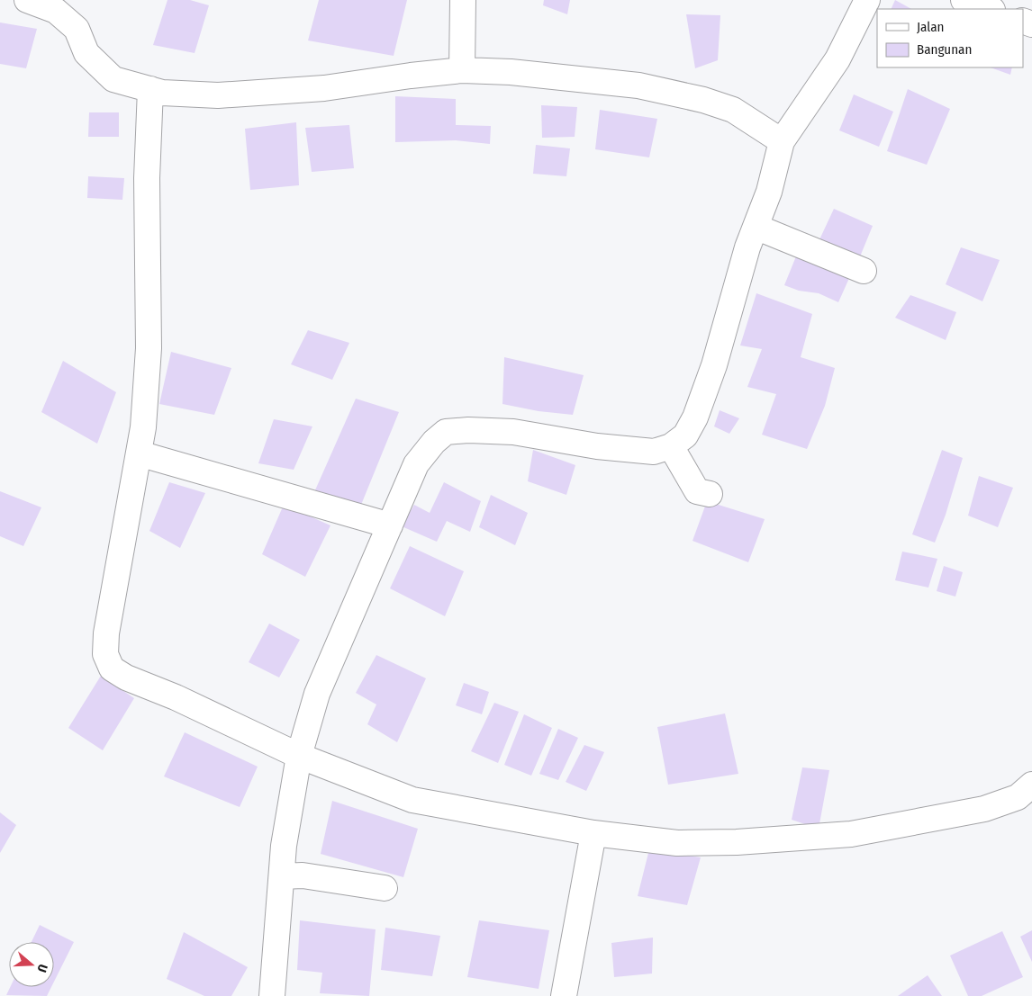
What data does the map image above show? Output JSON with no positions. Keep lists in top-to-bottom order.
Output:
{
  "legend": ["Jalan", "Bangunan"],
  "north": "right"
}
